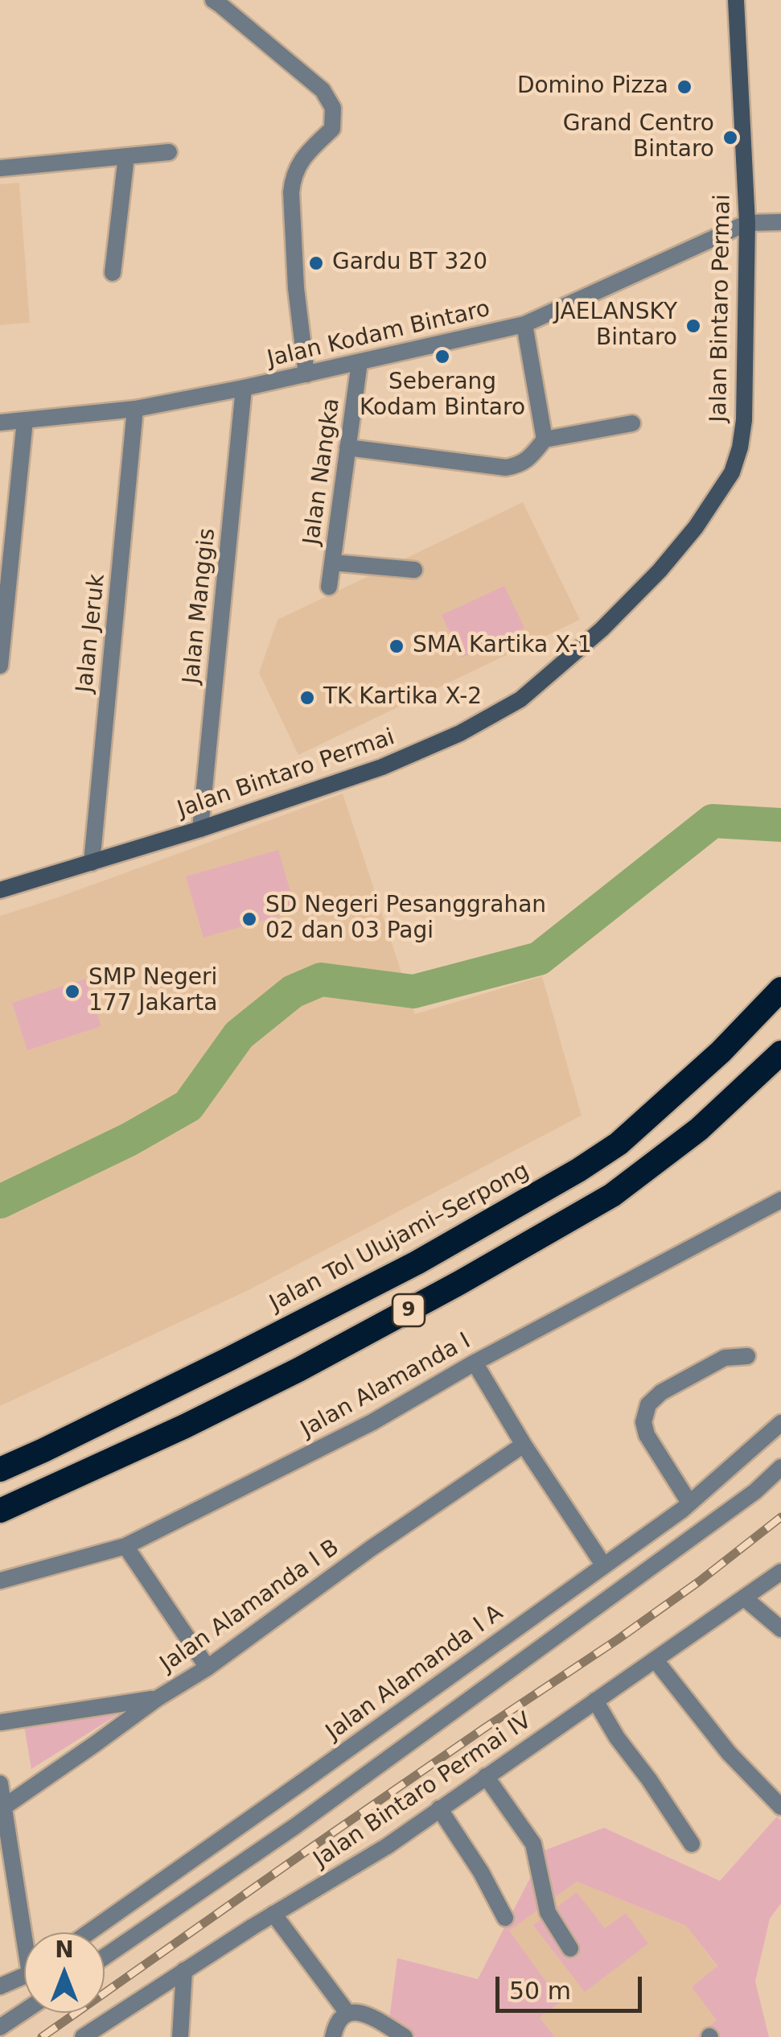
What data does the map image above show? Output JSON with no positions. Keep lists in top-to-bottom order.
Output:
{
  "streets": {
    "highway": ["Jalan Tol Ulujami–Serpong", "9"],
    "main road": ["Jalan Bintaro Permai"],
    "street": [
      "Jalan Kodam Bintaro",
      "Jalan Nangka",
      "Jalan Manggis",
      "Jalan Jeruk",
      "Jalan Alamanda I",
      "Jalan Alamanda I B",
      "Jalan Alamanda I A",
      "Jalan Bintaro Permai IV"
    ]
  },
  "crossings": [
    ["Jalan Bintaro Permai", "Jalan Kodam Bintaro"],
    ["Jalan Bintaro Permai", "Jalan Manggis"],
    ["Jalan Bintaro Permai", "Jalan Jeruk"],
    ["Jalan Kodam Bintaro", "Jalan Nangka"],
    ["Jalan Kodam Bintaro", "Jalan Manggis"],
    ["Jalan Kodam Bintaro", "Jalan Jeruk"]
  ],
  "places": [
    "Domino Pizza",
    "Grand Centro Bintaro",
    "Gardu BT 320",
    "JAELANSKY Bintaro",
    "Seberang Kodam Bintaro",
    "SMA Kartika X-1",
    "TK Kartika X-2",
    "SD Negeri Pesanggrahan 02 dan 03 Pagi",
    "SMP Negeri 177 Jakarta"
  ],
  "scale_bar": "50 m",
  "north": "top"
}
